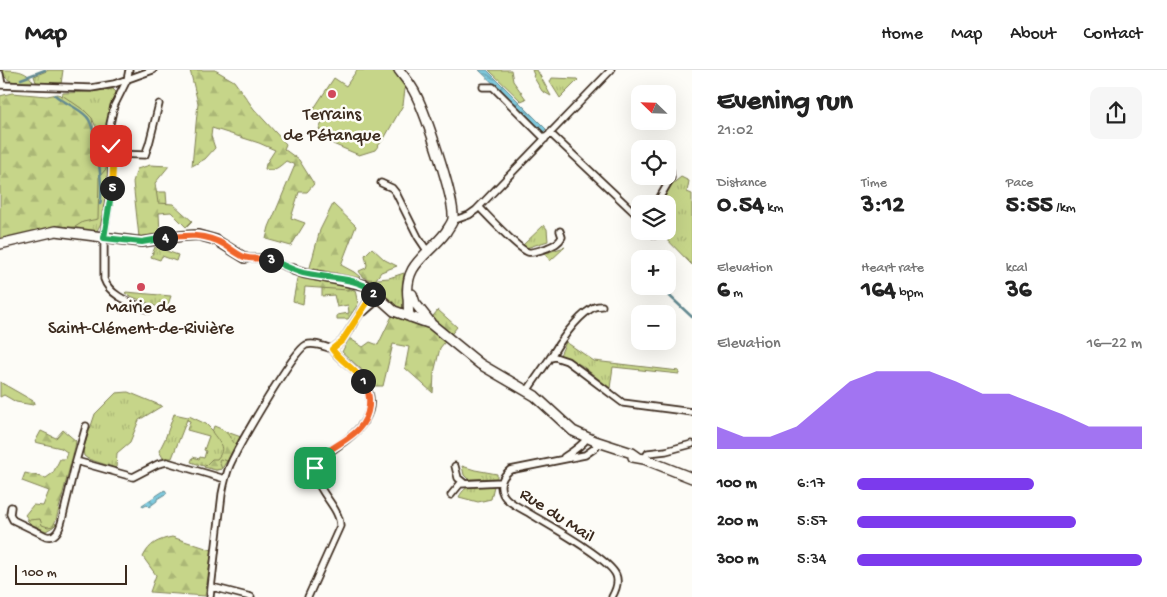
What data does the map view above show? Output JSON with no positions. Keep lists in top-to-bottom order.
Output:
{
  "streets": {
    "street": ["Rue du Mail"]
  },
  "places": ["Terrains de Pétanque", "Mairie de Saint-Clément-de-Rivière"],
  "scale_bar": "100 m",
  "north": "top left",
  "page": {
    "header": "Map",
    "nav": [
      "Home",
      "Map",
      "About",
      "Contact"
    ],
    "heading": ["Evening run", "21:02"],
    "map_buttons": ["+", "−"],
    "stats": [
      ["Distance", "0.54 km"],
      ["Time", "3:12"],
      ["Pace", "5:55 /km"],
      ["Elevation", "6 m"],
      ["Heart rate", "164 bpm"],
      ["kcal", "36"]
    ],
    "pins": [
      "5",
      "4",
      "3",
      "2",
      "1"
    ],
    "chart": ["Elevation", "16–22 m"],
    "list": [
      {
        "name": "100 m",
        "note": "6:17"
      },
      {
        "name": "200 m",
        "note": "5:57"
      },
      {
        "name": "300 m",
        "note": "5:34"
      }
    ],
    "scale": "100 m"
  }
}
